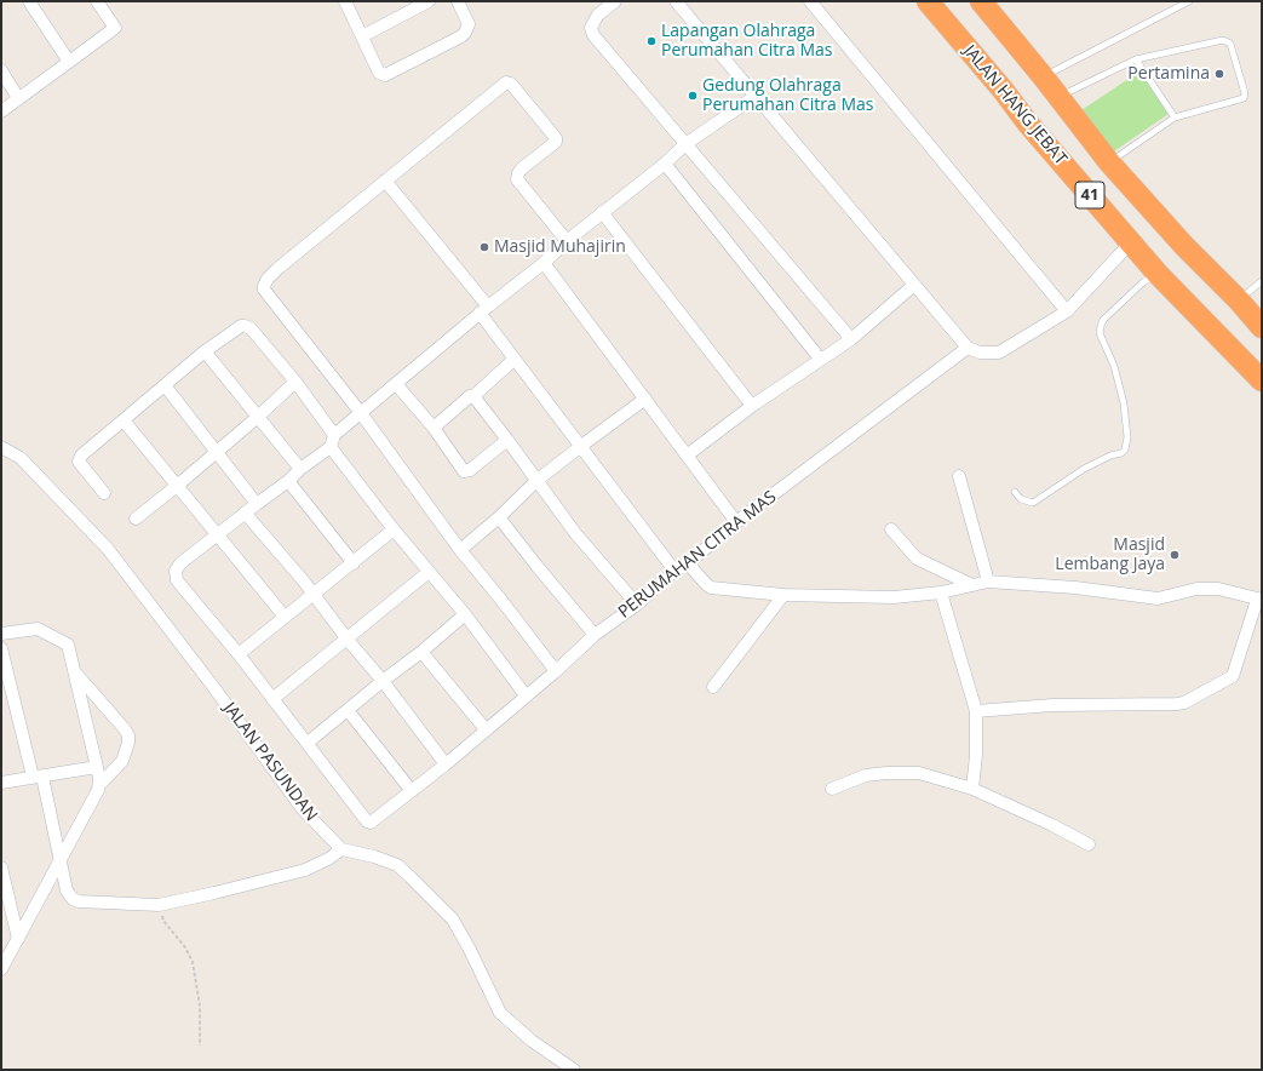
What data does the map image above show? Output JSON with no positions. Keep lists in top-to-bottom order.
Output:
{
  "streets": {
    "highway": ["JALAN HANG JEBAT", "41"],
    "street": ["PERUMAHAN CITRA MAS", "JALAN PASUNDAN"]
  },
  "places": [
    "Lapangan Olahraga Perumahan Citra Mas",
    "Pertamina",
    "Gedung Olahraga Perumahan Citra Mas",
    "Masjid Muhajirin",
    "Masjid Lembang Jaya"
  ]
}
